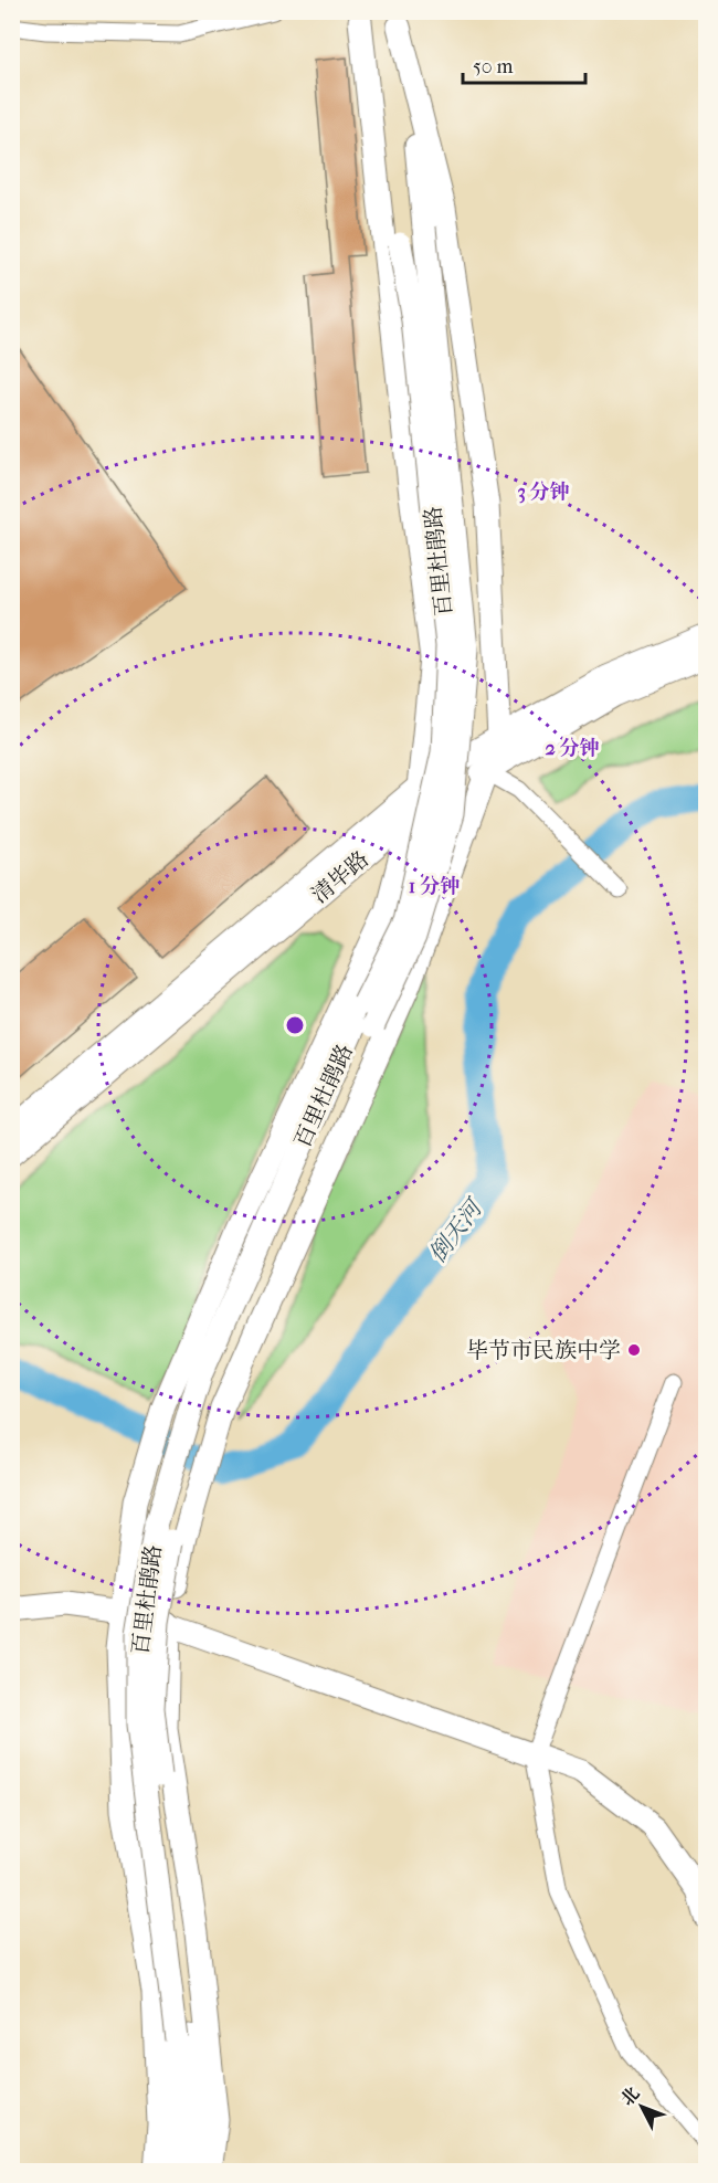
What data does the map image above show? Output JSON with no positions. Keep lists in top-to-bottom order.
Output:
{
  "streets": {
    "main road": ["百里杜鹃路", "清毕路"]
  },
  "water": ["倒天河"],
  "places": ["毕节市民族中学"],
  "scale_bar": "50 m",
  "north": "top left",
  "rings": ["3 分钟", "2 分钟", "1 分钟"]
}
